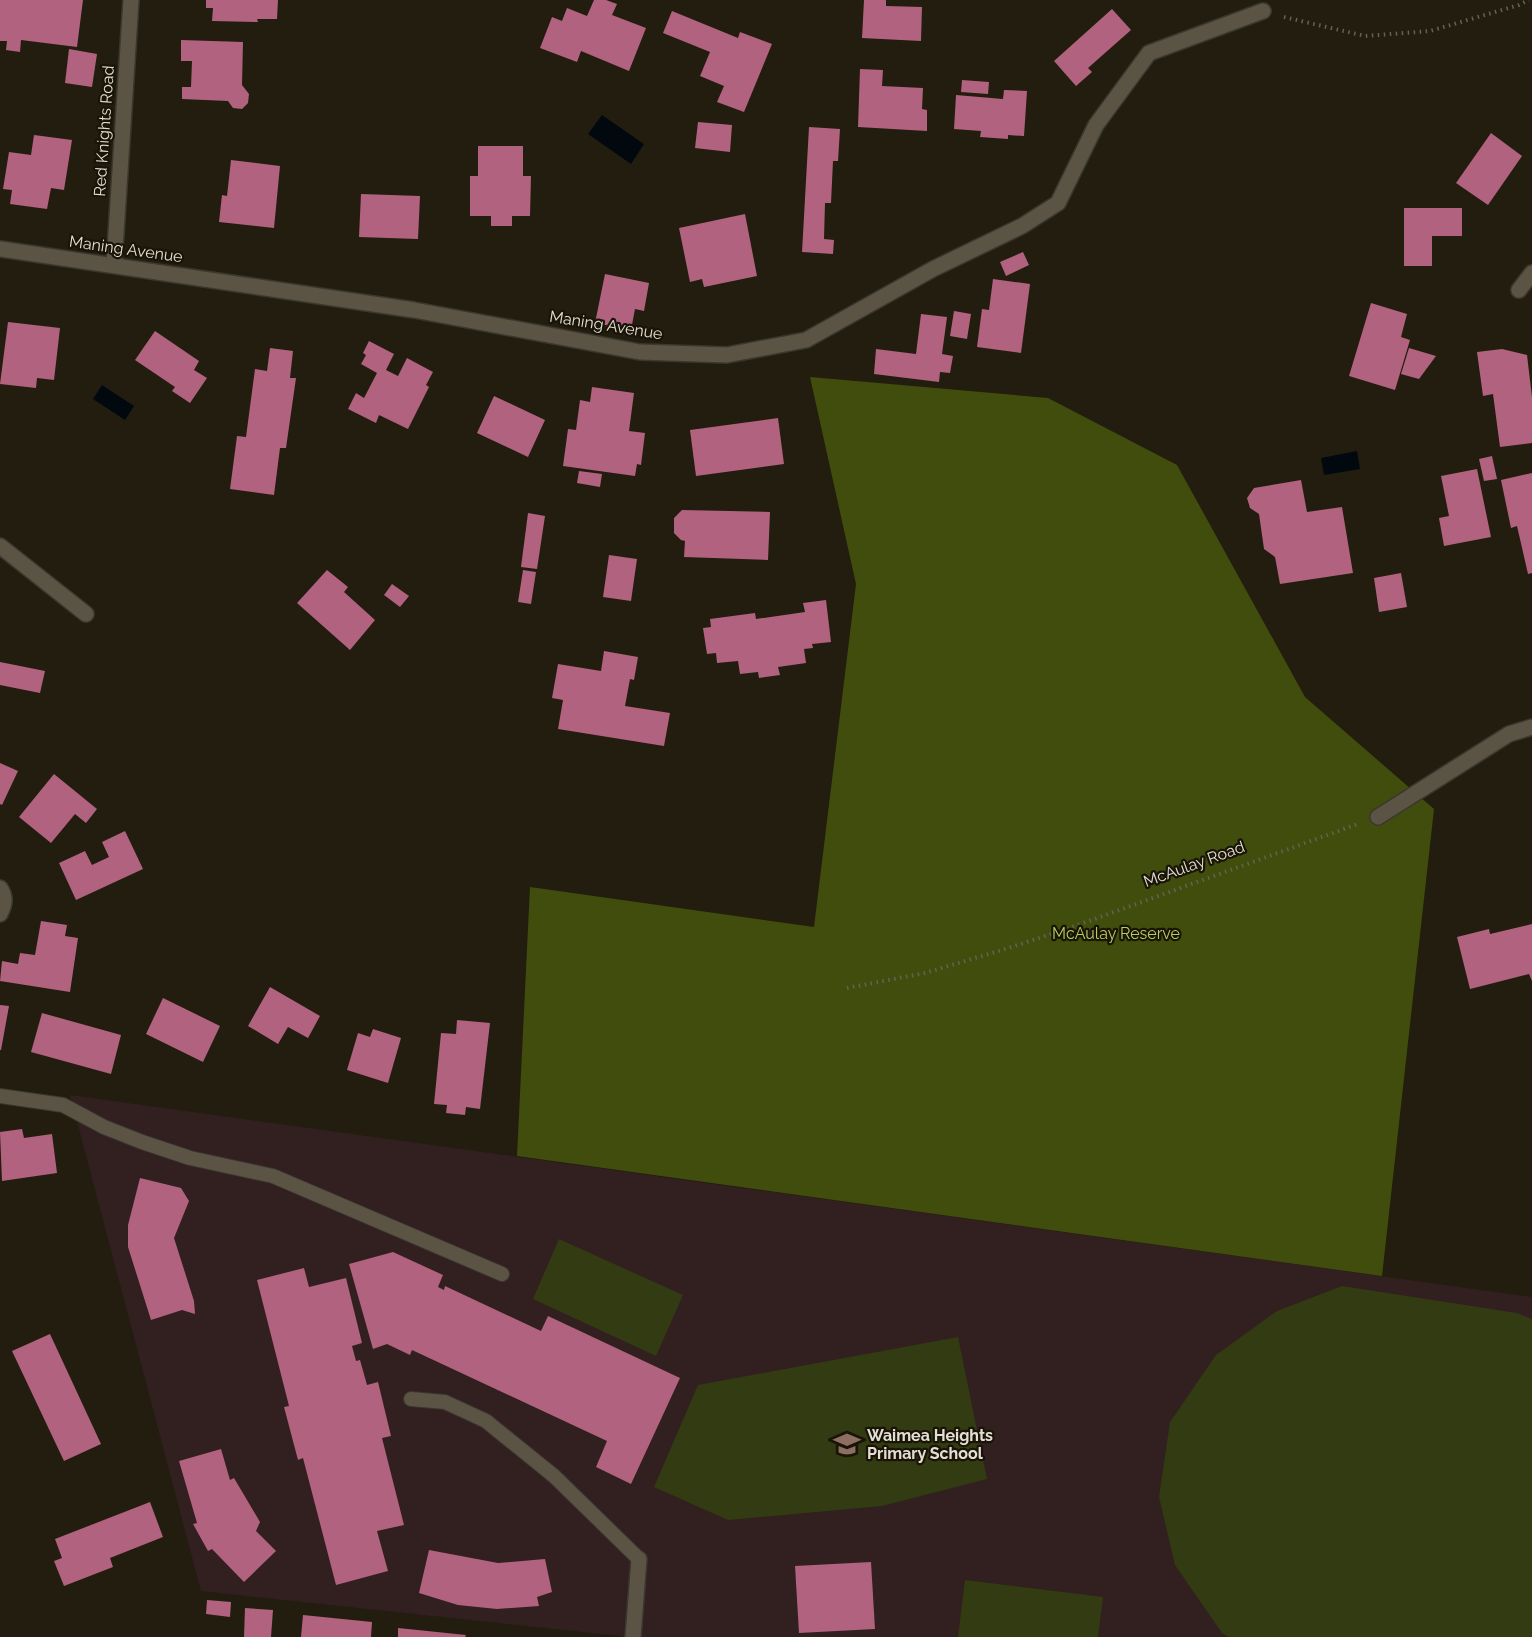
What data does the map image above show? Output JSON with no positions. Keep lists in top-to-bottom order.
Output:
{
  "streets": {
    "street": ["Red Knights Road", "Maning Avenue"],
    "path": ["McAulay Road"]
  },
  "crossings": [
    ["Red Knights Road", "Maning Avenue"]
  ],
  "parks": ["McAulay Reserve"],
  "places": {
    "school or university": ["Waimea Heights Primary School"]
  }
}
